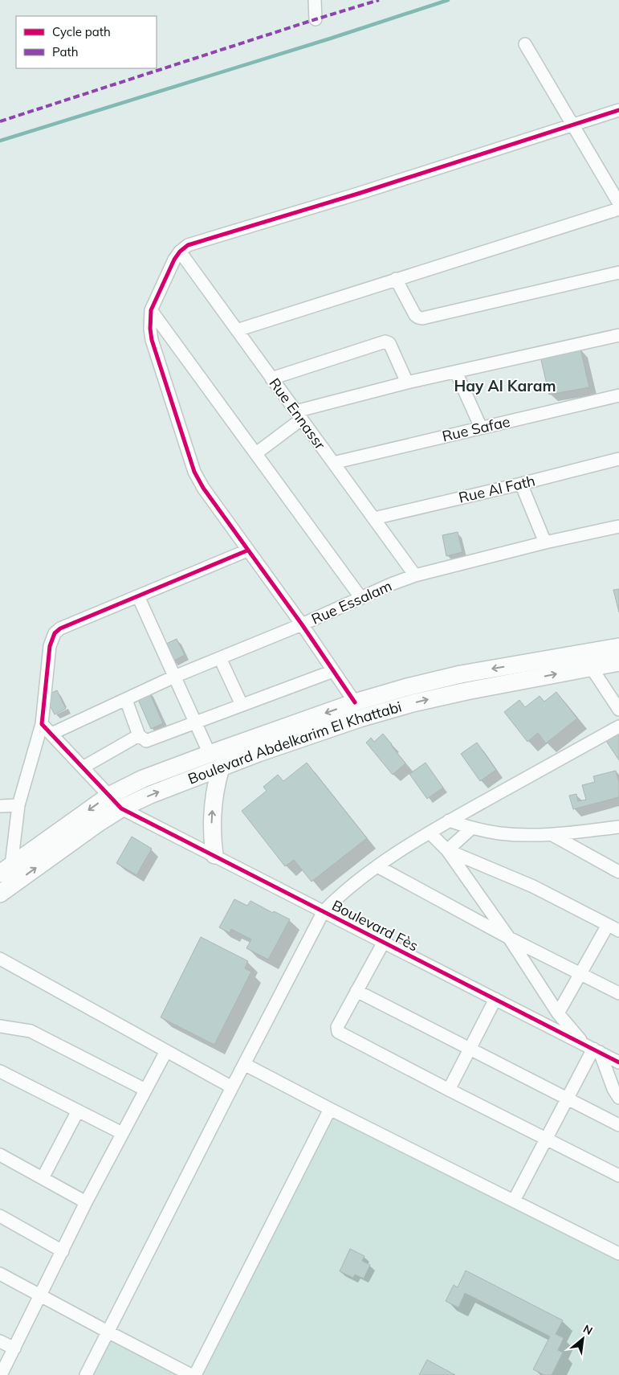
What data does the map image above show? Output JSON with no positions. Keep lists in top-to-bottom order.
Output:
{
  "streets": {
    "street": [
      "Rue Ennassr",
      "Rue Safae",
      "Rue Al Fath",
      "Rue Essalam",
      "Boulevard Abdelkarim El Khattabi",
      "Boulevard Fès"
    ]
  },
  "crossings": [
    ["Rue Ennassr", "Rue Safae"],
    ["Rue Ennassr", "Rue Al Fath"],
    ["Rue Ennassr", "Rue Essalam"],
    ["Rue Essalam", "Boulevard Fès"],
    ["Boulevard Abdelkarim El Khattabi", "Boulevard Fès"]
  ],
  "districts": ["Hay Al Karam"],
  "legend": ["Cycle path", "Path"],
  "north": "top right"
}
